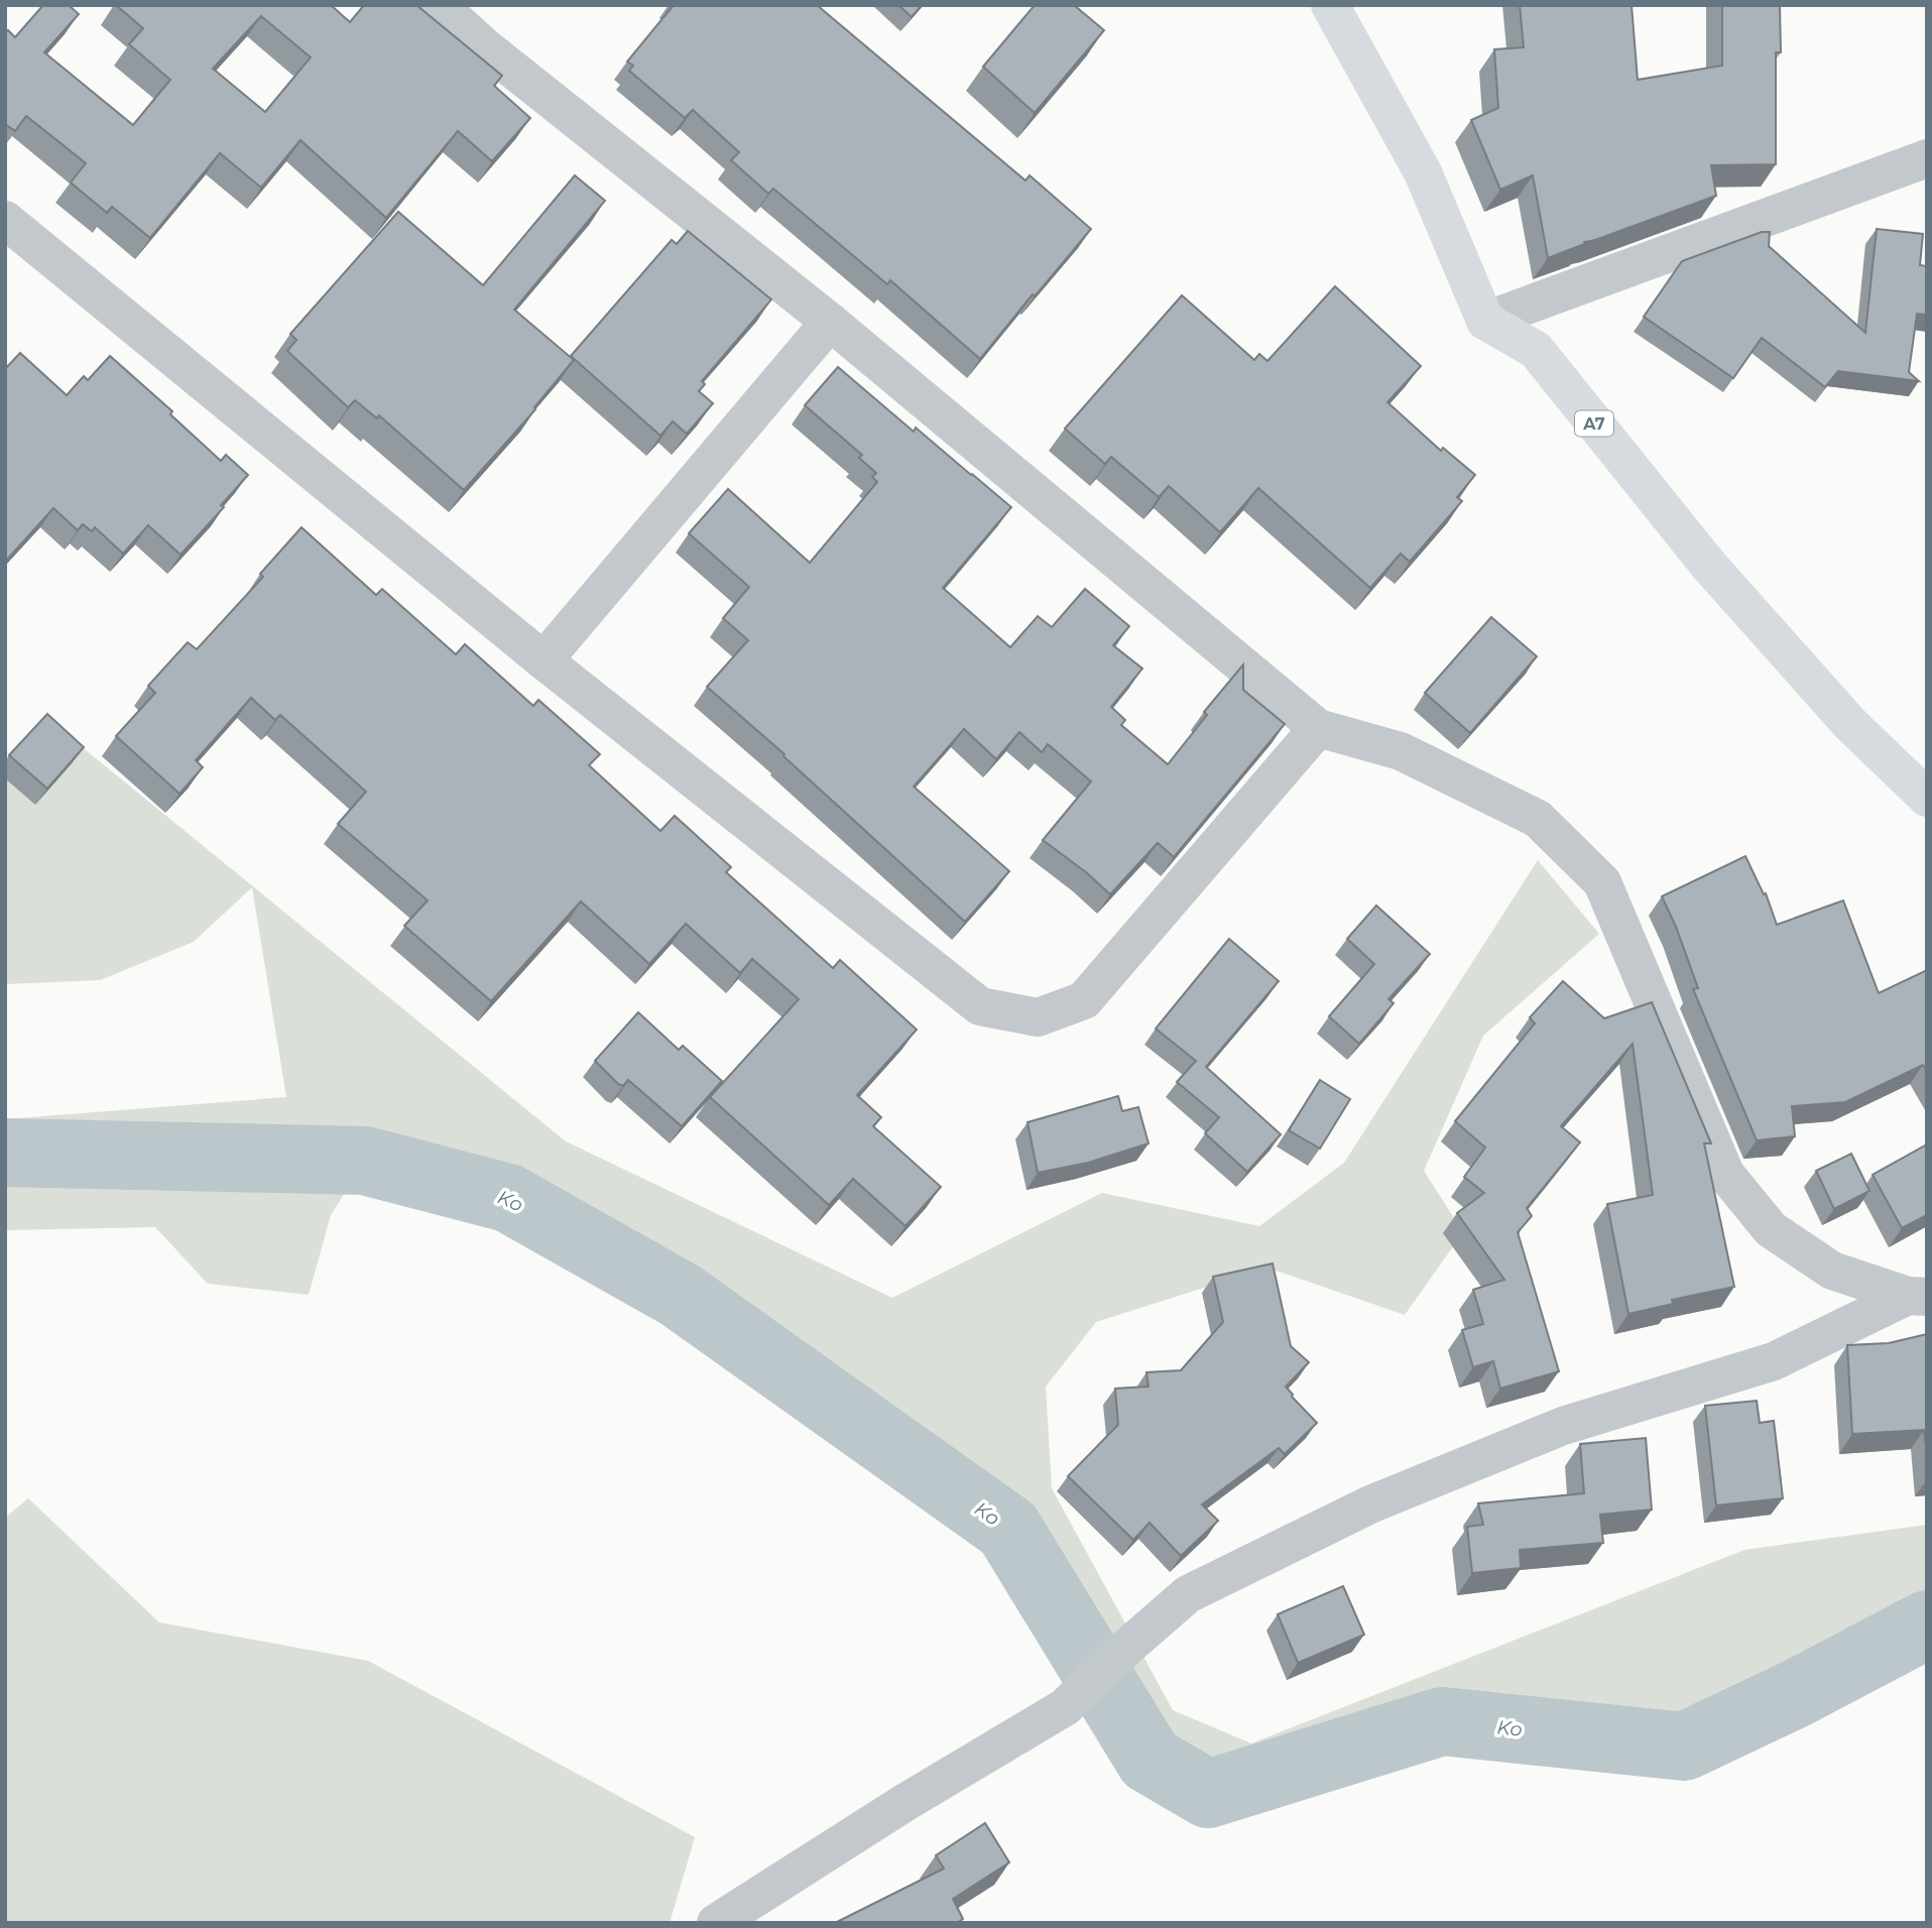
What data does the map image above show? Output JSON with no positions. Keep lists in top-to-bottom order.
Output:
{
  "streets": {
    "main road": ["A7"]
  },
  "water": ["Ko"]
}
